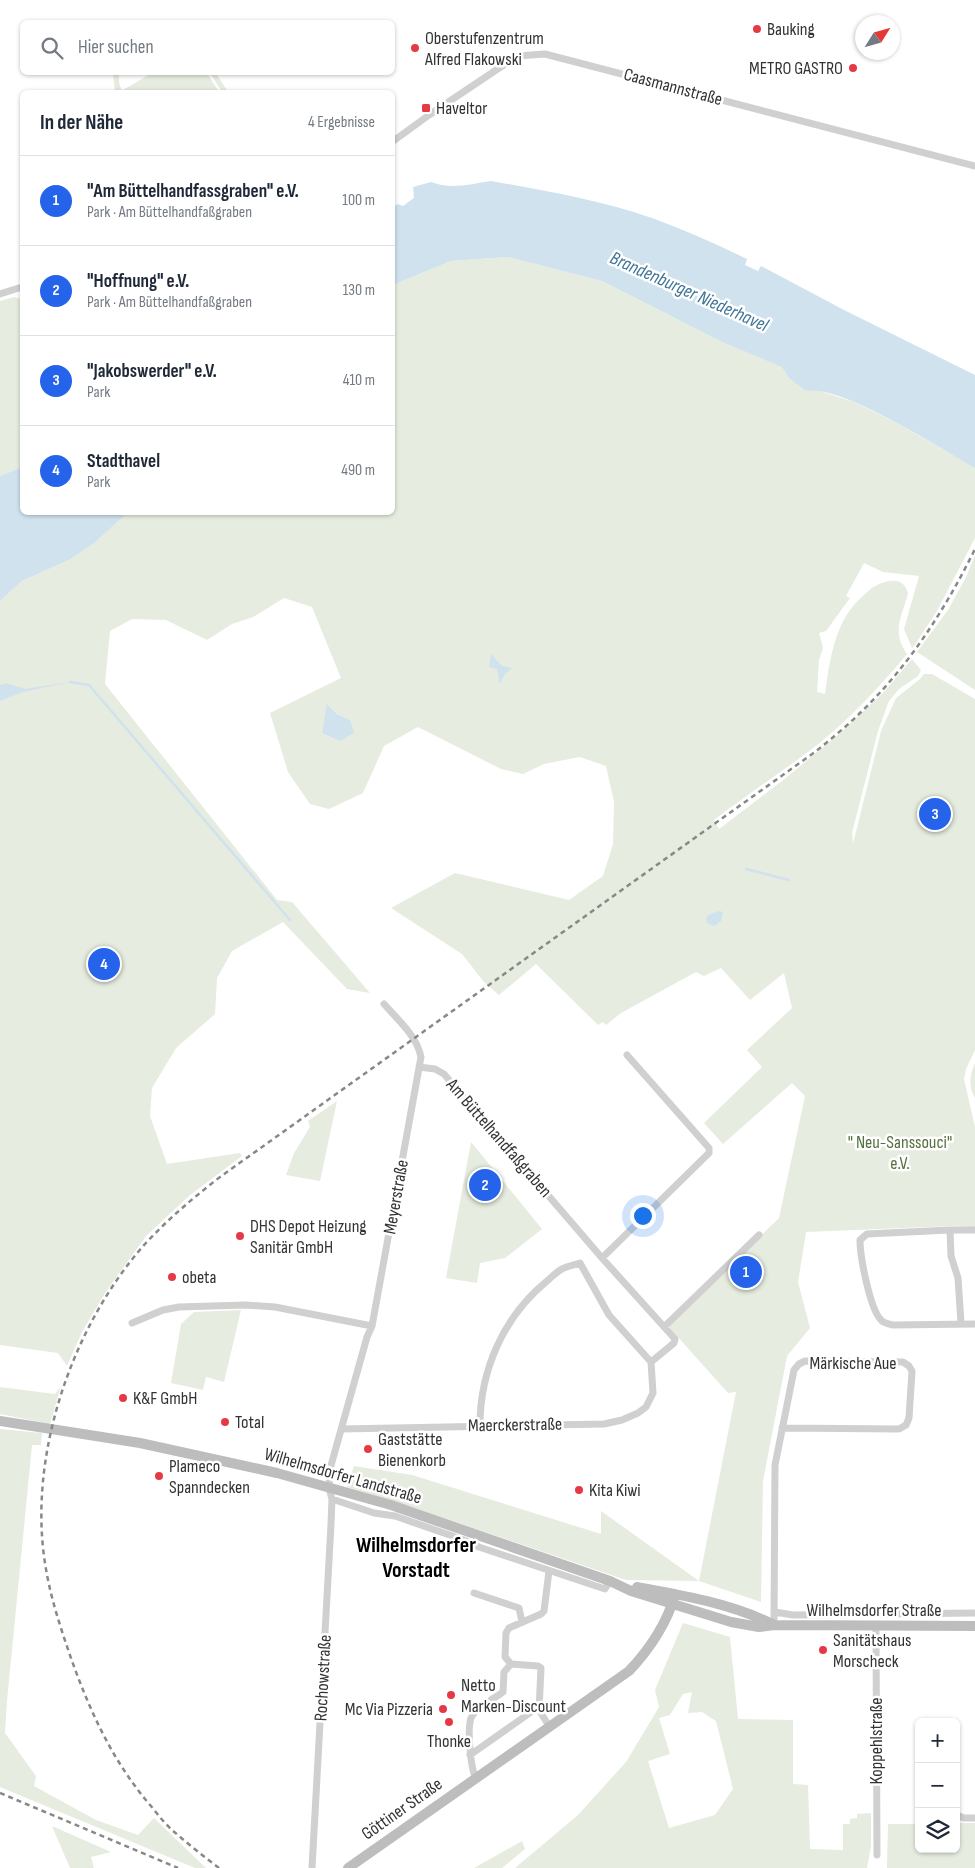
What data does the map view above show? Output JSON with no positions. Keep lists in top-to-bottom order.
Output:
{
  "streets": {
    "main road": ["Wilhelmsdorfer Landstraße", "Wilhelmsdorfer Straße", "Göttiner Straße"],
    "street": [
      "Caasmannstraße",
      "Am Büttelhandfaßgraben",
      "Meyerstraße",
      "Märkische Aue",
      "Maerckerstraße",
      "Rochowstraße",
      "Koppehlstraße"
    ]
  },
  "crossings": [
    ["Am Büttelhandfaßgraben", "Meyerstraße"],
    ["Am Büttelhandfaßgraben", "Maerckerstraße"],
    ["Meyerstraße", "Maerckerstraße"],
    ["Meyerstraße", "Wilhelmsdorfer Landstraße"],
    ["Meyerstraße", "Rochowstraße"],
    ["Märkische Aue", "Wilhelmsdorfer Straße"],
    ["Wilhelmsdorfer Landstraße", "Wilhelmsdorfer Straße"],
    ["Wilhelmsdorfer Landstraße", "Rochowstraße"],
    ["Wilhelmsdorfer Landstraße", "Göttiner Straße"],
    ["Wilhelmsdorfer Straße", "Koppehlstraße"]
  ],
  "districts": ["Wilhelmsdorfer Vorstadt"],
  "water": ["Brandenburger Niederhavel"],
  "parks": ["\" Neu-Sanssouci\" e.V."],
  "places": {
    "other": [
      "Bauking",
      "Oberstufenzentrum Alfred Flakowski",
      "METRO GASTRO",
      "DHS Depot Heizung Sanitär GmbH",
      "obeta",
      "K&F GmbH",
      "Total",
      "Gaststätte Bienenkorb",
      "Plameco Spanndecken",
      "Kita Kiwi",
      "Sanitätshaus Morscheck",
      "Netto Marken-Discount",
      "Mc Via Pizzeria",
      "Thonke"
    ],
    "transit": ["Haveltor"]
  },
  "north": "top right",
  "page": {
    "search": "Hier suchen",
    "heading": ["In der Nähe", "4 Ergebnisse"],
    "list": [
      {
        "mark": "1",
        "name": "\"Am Büttelhandfassgraben\" e.V.",
        "note": "Park · Am Büttelhandfaßgraben",
        "value": "100 m"
      },
      {
        "mark": "2",
        "name": "\"Hoffnung\" e.V.",
        "note": "Park · Am Büttelhandfaßgraben",
        "value": "130 m"
      },
      {
        "mark": "3",
        "name": "\"Jakobswerder\" e.V.",
        "note": "Park",
        "value": "410 m"
      },
      {
        "mark": "4",
        "name": "Stadthavel",
        "note": "Park",
        "value": "490 m"
      }
    ],
    "pins": [
      "3",
      "4",
      "2",
      "1"
    ],
    "map_buttons": ["+", "−"]
  }
}
